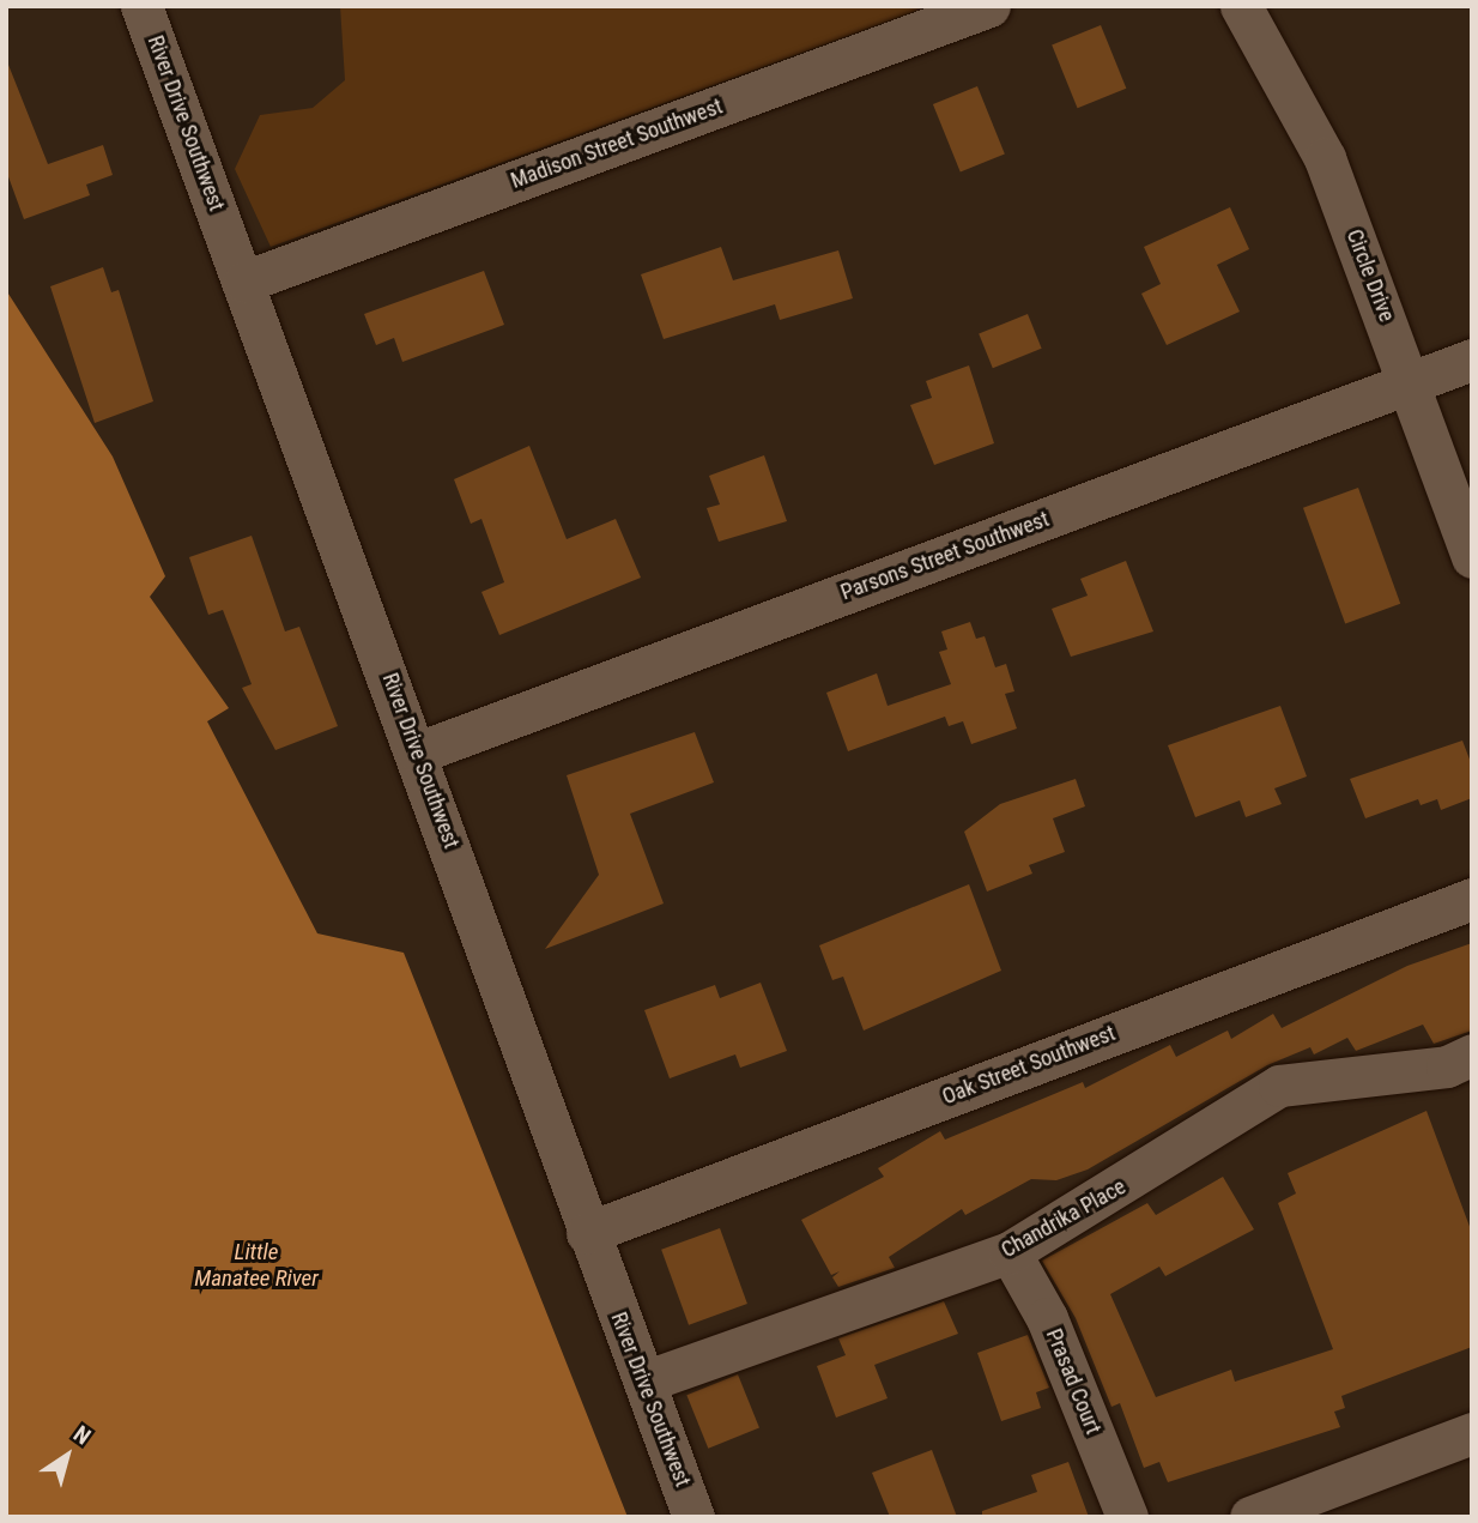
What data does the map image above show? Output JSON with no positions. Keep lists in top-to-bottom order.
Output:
{
  "streets": {
    "street": [
      "River Drive Southwest",
      "Madison Street Southwest",
      "Circle Drive",
      "Parsons Street Southwest",
      "Oak Street Southwest",
      "Chandrika Place",
      "Prasad Court"
    ]
  },
  "crossings": [
    ["River Drive Southwest", "Madison Street Southwest"],
    ["River Drive Southwest", "Parsons Street Southwest"],
    ["River Drive Southwest", "Oak Street Southwest"],
    ["River Drive Southwest", "Chandrika Place"],
    ["Circle Drive", "Parsons Street Southwest"],
    ["Chandrika Place", "Prasad Court"]
  ],
  "water": ["Little Manatee River"],
  "north": "top right"
}
